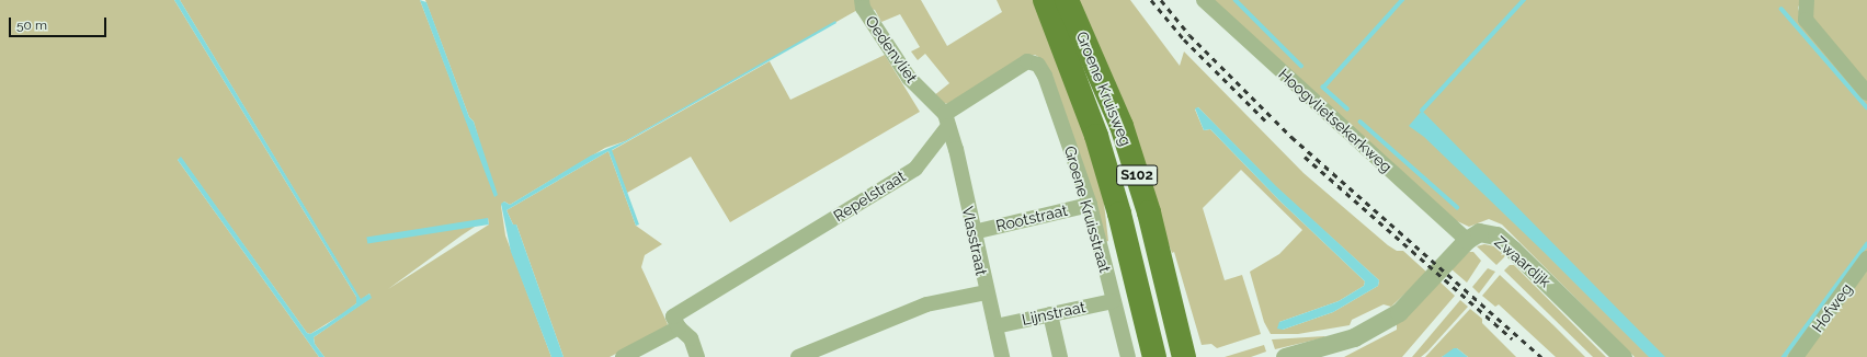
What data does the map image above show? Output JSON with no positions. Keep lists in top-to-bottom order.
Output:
{
  "streets": {
    "main road": ["Groene Kruisweg", "S102", "Groene Kruisstraat"],
    "street": [
      "Oedenvliet",
      "Hoogvlietsekerkweg",
      "Repelstraat",
      "Rootstraat",
      "Vlasstraat",
      "Zwaardijk",
      "Hofweg",
      "Lijnstraat"
    ]
  },
  "crossings": [
    ["Oedenvliet", "Repelstraat"],
    ["Oedenvliet", "Vlasstraat"],
    ["Groene Kruisweg", "Groene Kruisstraat"],
    ["Hoogvlietsekerkweg", "Zwaardijk"],
    ["Repelstraat", "Groene Kruisstraat"],
    ["Repelstraat", "Vlasstraat"],
    ["Groene Kruisstraat", "Rootstraat"],
    ["Groene Kruisstraat", "Lijnstraat"],
    ["Rootstraat", "Vlasstraat"],
    ["Vlasstraat", "Lijnstraat"]
  ],
  "scale_bar": "50 m"
}
